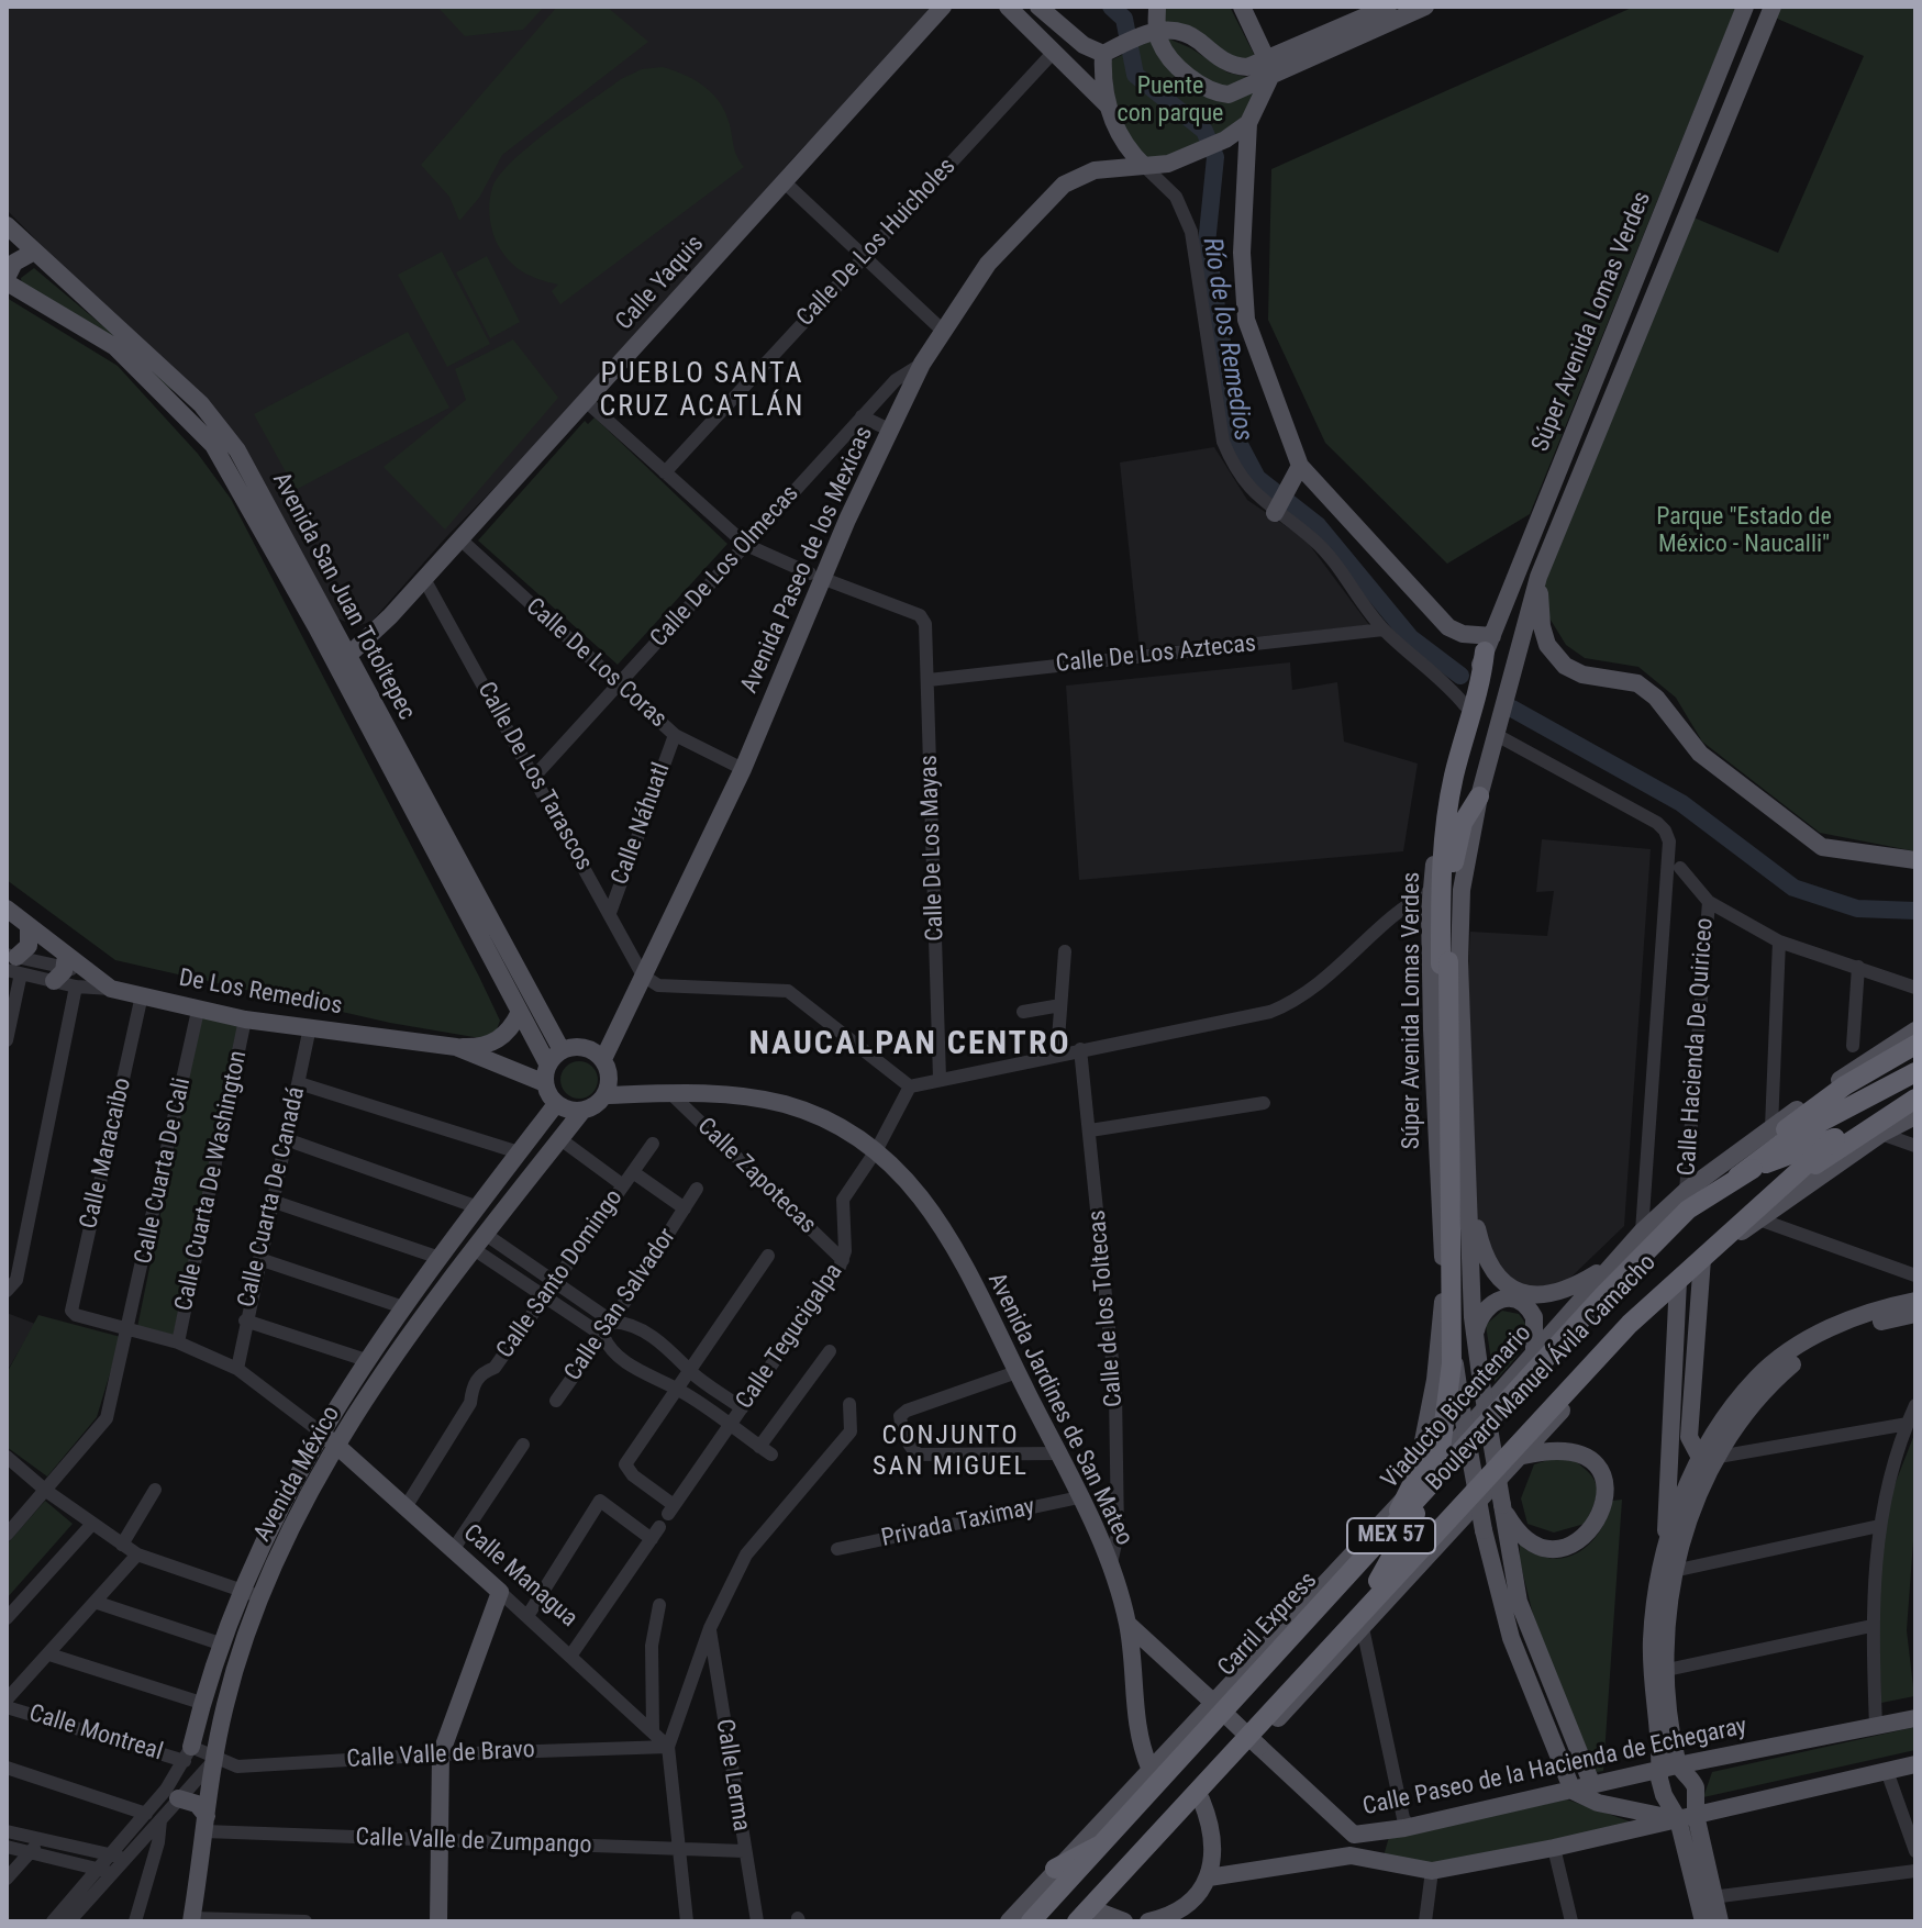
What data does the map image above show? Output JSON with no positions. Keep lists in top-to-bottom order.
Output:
{
  "streets": {
    "highway": [
      "Boulevard Manuel Ávila Camacho",
      "Viaducto Bicentenario",
      "MEX 57",
      "Carril Express"
    ],
    "main road": [
      "Calle Yaquis",
      "Súper Avenida Lomas Verdes",
      "Avenida Paseo de los Mexicas",
      "Avenida San Juan Totoltepec",
      "De Los Remedios",
      "Avenida Jardines de San Mateo",
      "Avenida México",
      "Calle Managua",
      "Calle Paseo de la Hacienda de Echegaray"
    ],
    "street": [
      "Calle De Los Huicholes",
      "Calle De Los Olmecas",
      "Calle De Los Aztecas",
      "Calle De Los Coras",
      "Calle De Los Tarascos",
      "Calle Náhuatl",
      "Calle De Los Mayas",
      "Calle Hacienda De Quiriceo",
      "Calle Maracaibo",
      "Calle Cuarta De Cali",
      "Calle Zapotecas",
      "Calle Cuarta De Washington",
      "Calle Cuarta De Canadá",
      "Calle Santo Domingo",
      "Calle San Salvador",
      "Calle de los Toltecas",
      "Calle Tegucigalpa",
      "Privada Taximay",
      "Calle Montreal",
      "Calle Valle de Bravo",
      "Calle Lerma",
      "Calle Valle de Zumpango"
    ]
  },
  "crossings": [
    ["Calle Yaquis", "Avenida San Juan Totoltepec"],
    ["Calle Yaquis", "Calle De Los Coras"],
    ["Calle Yaquis", "Calle De Los Tarascos"],
    ["Súper Avenida Lomas Verdes", "Calle Paseo de la Hacienda de Echegaray"],
    ["Avenida Paseo de los Mexicas", "Calle De Los Olmecas"],
    ["Avenida Paseo de los Mexicas", "Avenida San Juan Totoltepec"],
    ["Avenida Paseo de los Mexicas", "Calle De Los Coras"],
    ["Avenida Paseo de los Mexicas", "Calle De Los Tarascos"],
    ["Avenida Paseo de los Mexicas", "Calle De Los Mayas"],
    ["Avenida Paseo de los Mexicas", "De Los Remedios"],
    ["Avenida Paseo de los Mexicas", "Avenida Jardines de San Mateo"],
    ["Avenida Paseo de los Mexicas", "Avenida México"],
    ["Calle De Los Olmecas", "Calle De Los Coras"],
    ["Calle De Los Olmecas", "Calle De Los Tarascos"],
    ["Avenida San Juan Totoltepec", "De Los Remedios"],
    ["Avenida San Juan Totoltepec", "Avenida Jardines de San Mateo"],
    ["Avenida San Juan Totoltepec", "Avenida México"],
    ["Calle De Los Aztecas", "Calle De Los Mayas"],
    ["Calle De Los Coras", "Calle Náhuatl"],
    ["Calle De Los Tarascos", "Calle Náhuatl"],
    ["De Los Remedios", "Calle Maracaibo"],
    ["De Los Remedios", "Calle Cuarta De Cali"],
    ["De Los Remedios", "Calle Cuarta De Washington"],
    ["De Los Remedios", "Calle Cuarta De Canadá"],
    ["De Los Remedios", "Avenida Jardines de San Mateo"],
    ["De Los Remedios", "Avenida México"],
    ["Calle Hacienda De Quiriceo", "Boulevard Manuel Ávila Camacho"],
    ["Calle Hacienda De Quiriceo", "Viaducto Bicentenario"],
    ["Calle Hacienda De Quiriceo", "Carril Express"],
    ["Calle Maracaibo", "Calle Cuarta De Cali"],
    ["Calle Zapotecas", "Calle Tegucigalpa"],
    ["Calle Zapotecas", "Avenida Jardines de San Mateo"],
    ["Calle Santo Domingo", "Calle Managua"],
    ["Calle de los Toltecas", "Avenida Jardines de San Mateo"],
    ["Calle Tegucigalpa", "Avenida Jardines de San Mateo"],
    ["Calle Tegucigalpa", "Calle Managua"],
    ["Boulevard Manuel Ávila Camacho", "Viaducto Bicentenario"],
    ["Boulevard Manuel Ávila Camacho", "Avenida Jardines de San Mateo"],
    ["Boulevard Manuel Ávila Camacho", "Carril Express"],
    ["Viaducto Bicentenario", "Carril Express"],
    ["Avenida Jardines de San Mateo", "Avenida México"],
    ["Avenida Jardines de San Mateo", "Privada Taximay"],
    ["Avenida Jardines de San Mateo", "Calle Paseo de la Hacienda de Echegaray"],
    ["Avenida México", "Calle Managua"],
    ["Avenida México", "Calle Montreal"],
    ["Avenida México", "Calle Valle de Bravo"],
    ["Avenida México", "Calle Valle de Zumpango"],
    ["Calle Managua", "Calle Valle de Bravo"],
    ["Calle Montreal", "Calle Valle de Bravo"],
    ["Calle Lerma", "Calle Valle de Zumpango"]
  ],
  "districts": ["PUEBLO SANTA CRUZ ACATLÁN", "NAUCALPAN CENTRO", "CONJUNTO SAN MIGUEL"],
  "water": ["Río de los Remedios"],
  "parks": ["Puente con parque", "Parque \"Estado de México - Naucalli\""]
}
